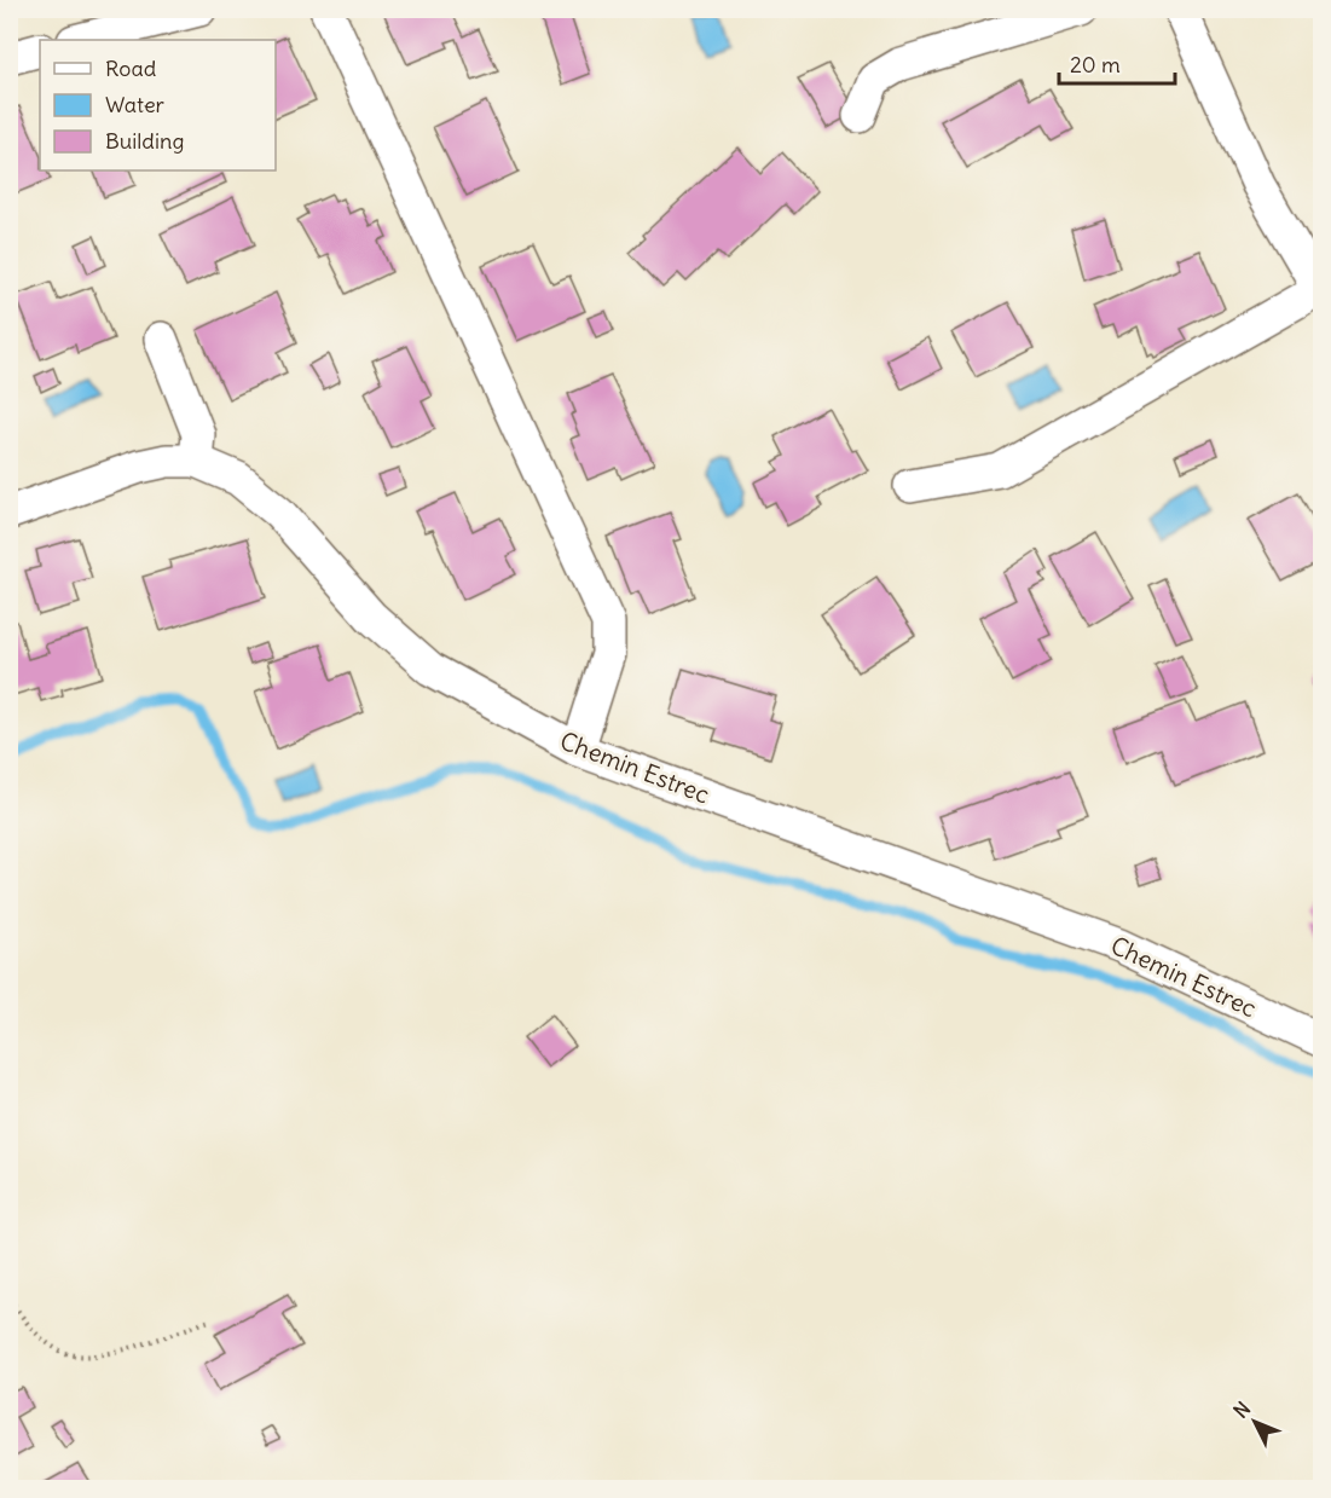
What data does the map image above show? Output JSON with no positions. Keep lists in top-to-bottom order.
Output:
{
  "streets": {
    "street": ["Chemin Estrec"]
  },
  "legend": ["Road", "Water", "Building"],
  "scale_bar": "20 m",
  "north": "top left"
}
